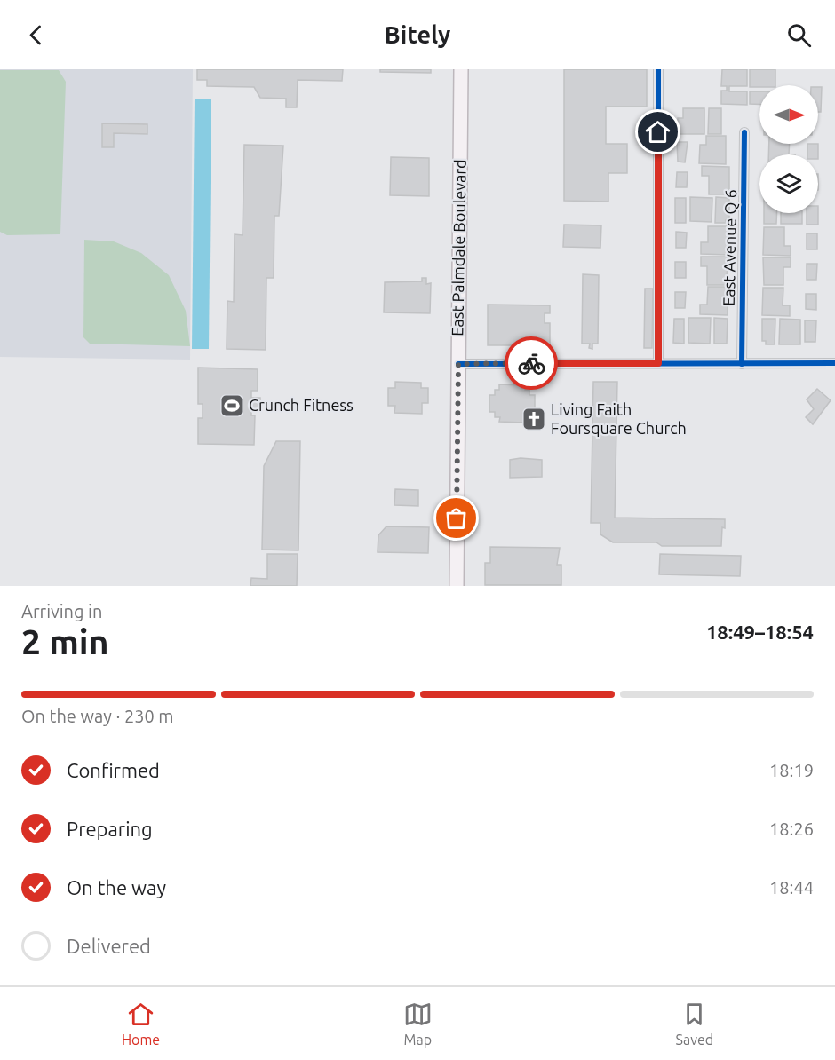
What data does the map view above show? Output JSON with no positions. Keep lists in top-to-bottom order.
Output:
{
  "streets": {
    "highway": ["East Palmdale Boulevard"],
    "street": ["East Avenue Q 6"]
  },
  "places": {
    "sports": ["Crunch Fitness"],
    "church": ["Living Faith Foursquare Church"]
  },
  "north": "right",
  "page": {
    "header": "Bitely",
    "heading": ["2 min", "Arriving in", "18:49–18:54"],
    "bar": "On the way · 230 m",
    "list": [
      ["Confirmed", "18:19"],
      ["Preparing", "18:26"],
      ["On the way", "18:44"],
      "Delivered"
    ],
    "tabs": ["Home", "Map", "Saved"]
  }
}
